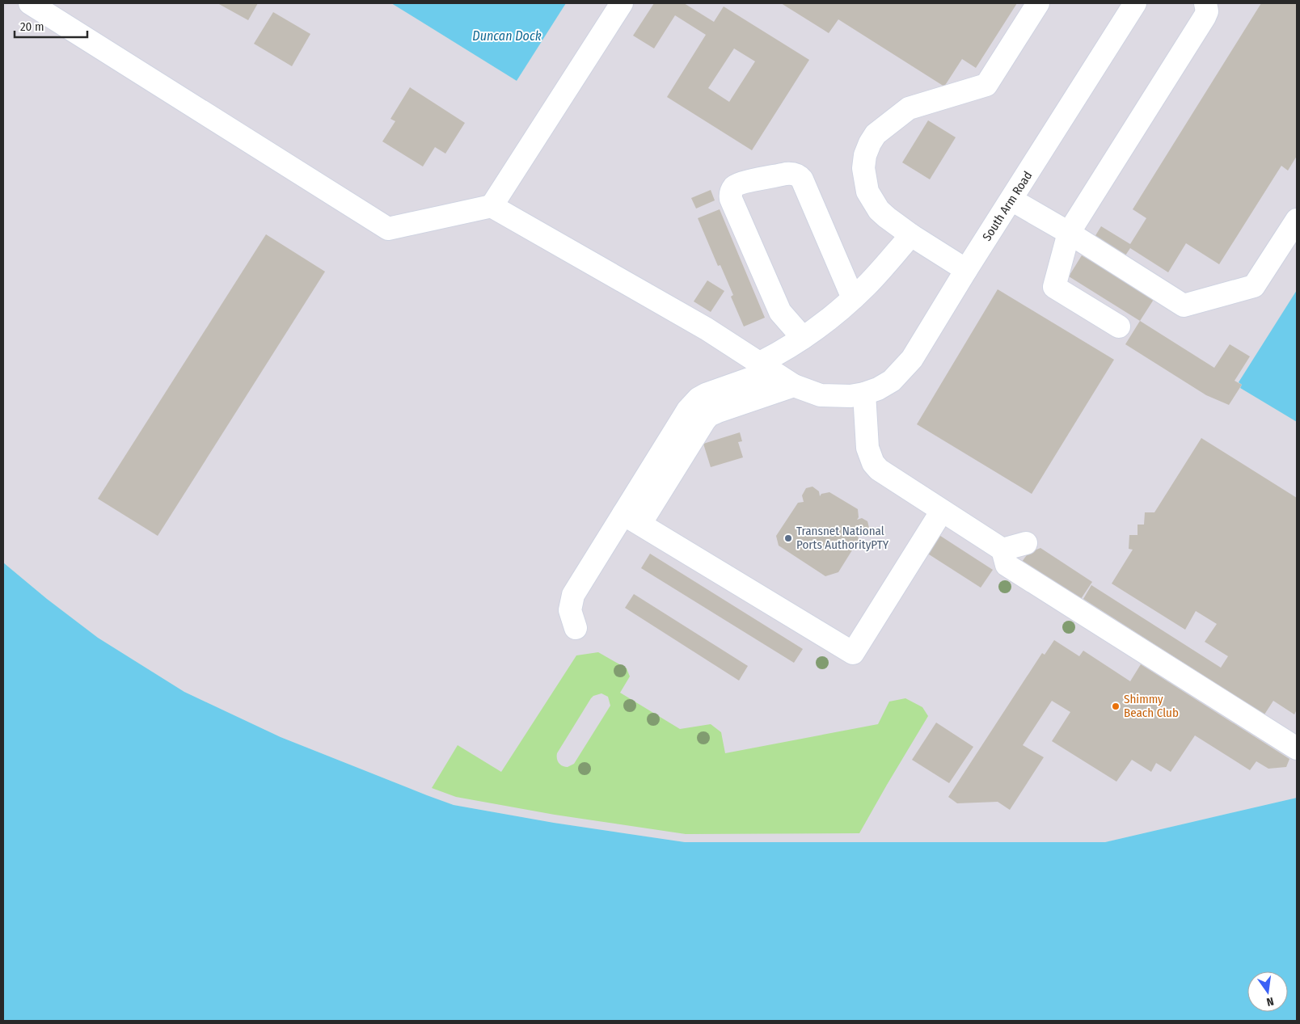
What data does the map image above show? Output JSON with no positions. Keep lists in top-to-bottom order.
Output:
{
  "streets": {
    "street": ["South Arm Road"]
  },
  "water": ["Duncan Dock"],
  "places": ["Transnet National Ports AuthorityPTY", "Shimmy Beach Club"],
  "scale_bar": "20 m",
  "north": "bottom"
}
